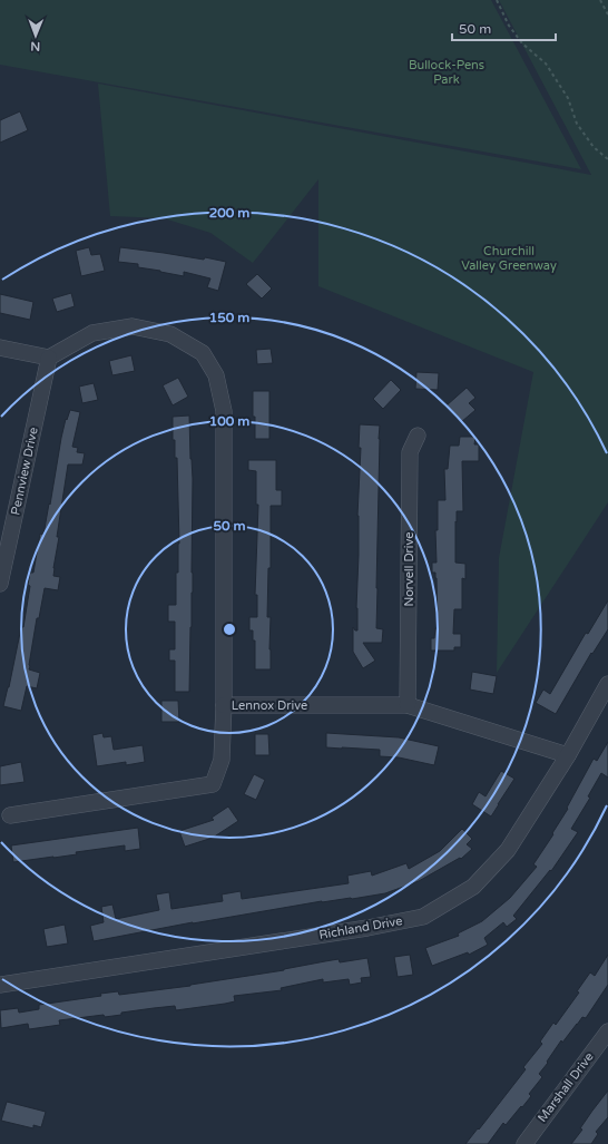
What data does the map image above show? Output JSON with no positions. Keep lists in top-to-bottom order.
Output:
{
  "streets": {
    "street": [
      "Pennview Drive",
      "Norvell Drive",
      "Lennox Drive",
      "Richland Drive",
      "Marshall Drive"
    ]
  },
  "crossings": [
    ["Norvell Drive", "Lennox Drive"],
    ["Lennox Drive", "Richland Drive"]
  ],
  "parks": ["Bullock-Pens Park", "Churchill Valley Greenway"],
  "scale_bar": "50 m",
  "north": "bottom",
  "rings": [
    "200 m",
    "150 m",
    "100 m",
    "50 m"
  ]
}
